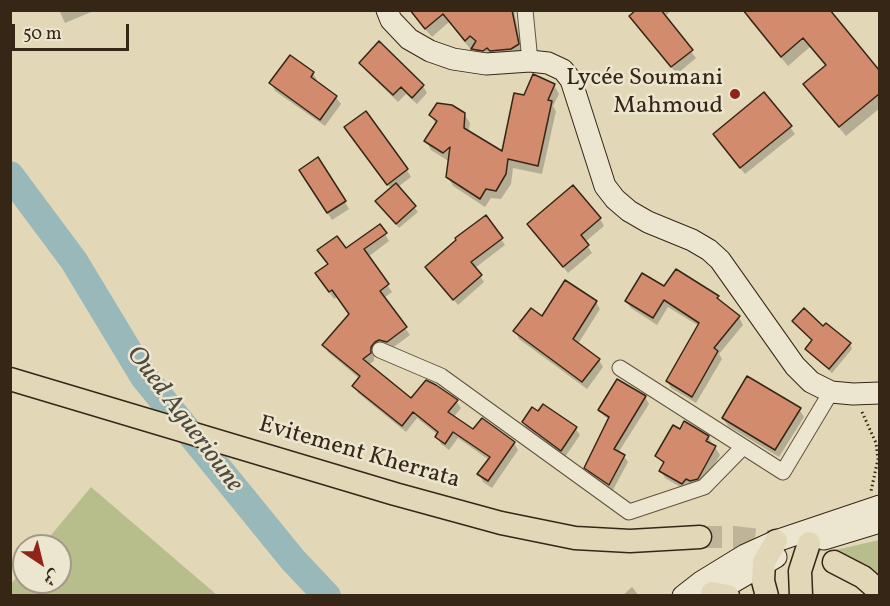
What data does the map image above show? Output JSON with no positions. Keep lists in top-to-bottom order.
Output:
{
  "streets": {
    "main road": ["Evitement Kherrata"]
  },
  "water": ["Oued Aguerioune"],
  "places": ["Lycée Soumani Mahmoud"],
  "scale_bar": "50 m",
  "north": "bottom right"
}
